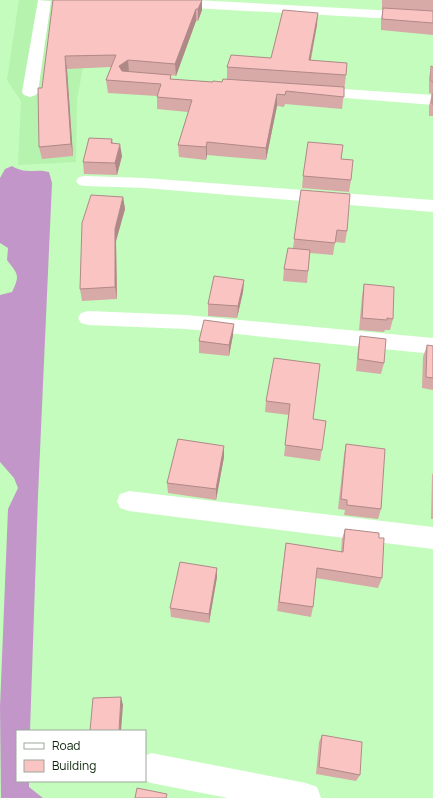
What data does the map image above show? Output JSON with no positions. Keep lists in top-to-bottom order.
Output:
{
  "legend": ["Road", "Building"]
}
